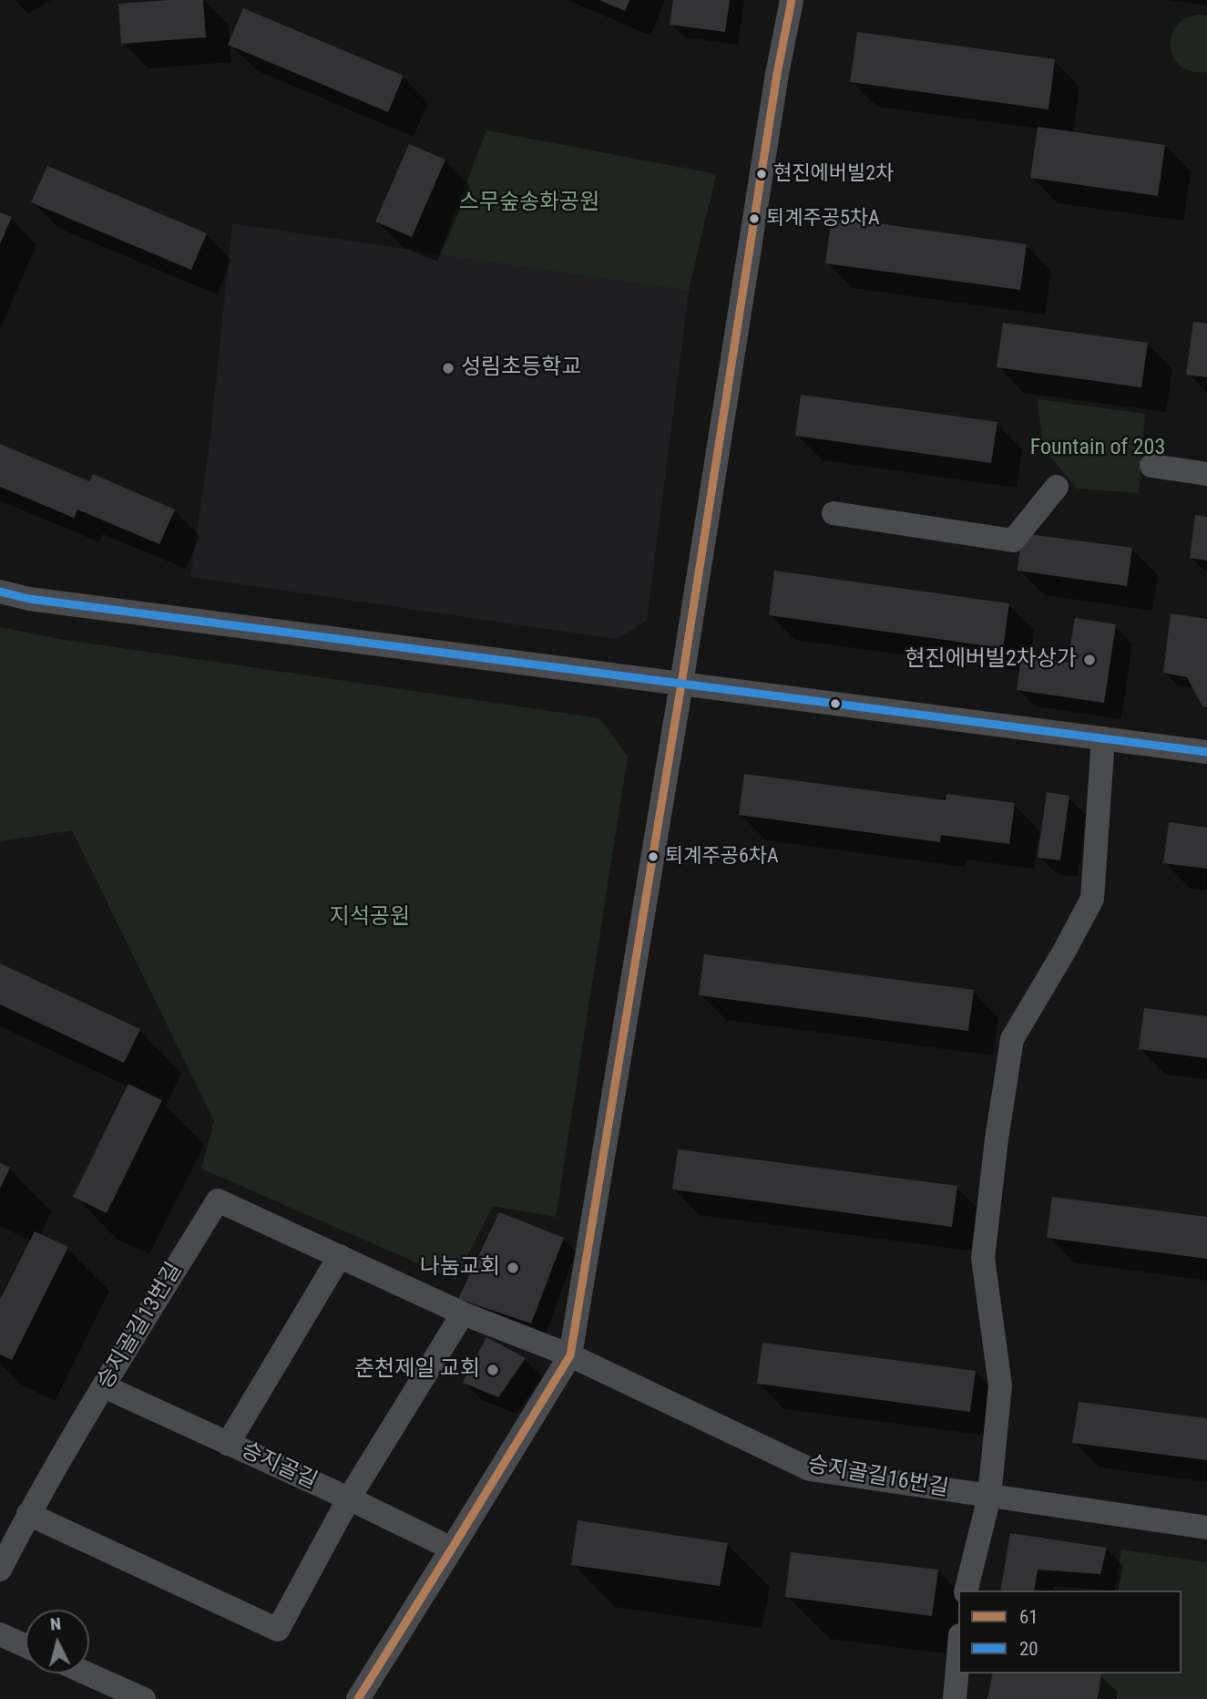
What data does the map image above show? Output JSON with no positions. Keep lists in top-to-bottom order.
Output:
{
  "streets": {
    "street": ["승지골길13번길", "승지골길", "승지골길16번길"]
  },
  "crossings": [
    ["승지골길13번길", "승지골길"],
    ["승지골길13번길", "승지골길16번길"]
  ],
  "parks": ["스무숲송화공원", "Fountain of 203", "지석공원"],
  "places": [
    "현진에버빌2차",
    "퇴계주공5차A",
    "성림초등학교",
    "현진에버빌2차상가",
    "퇴계주공6차A",
    "나눔교회",
    "춘천제일 교회"
  ],
  "lines": ["transit line 61", "transit line 20"],
  "legend": ["61", "20"],
  "north": "top"
}
